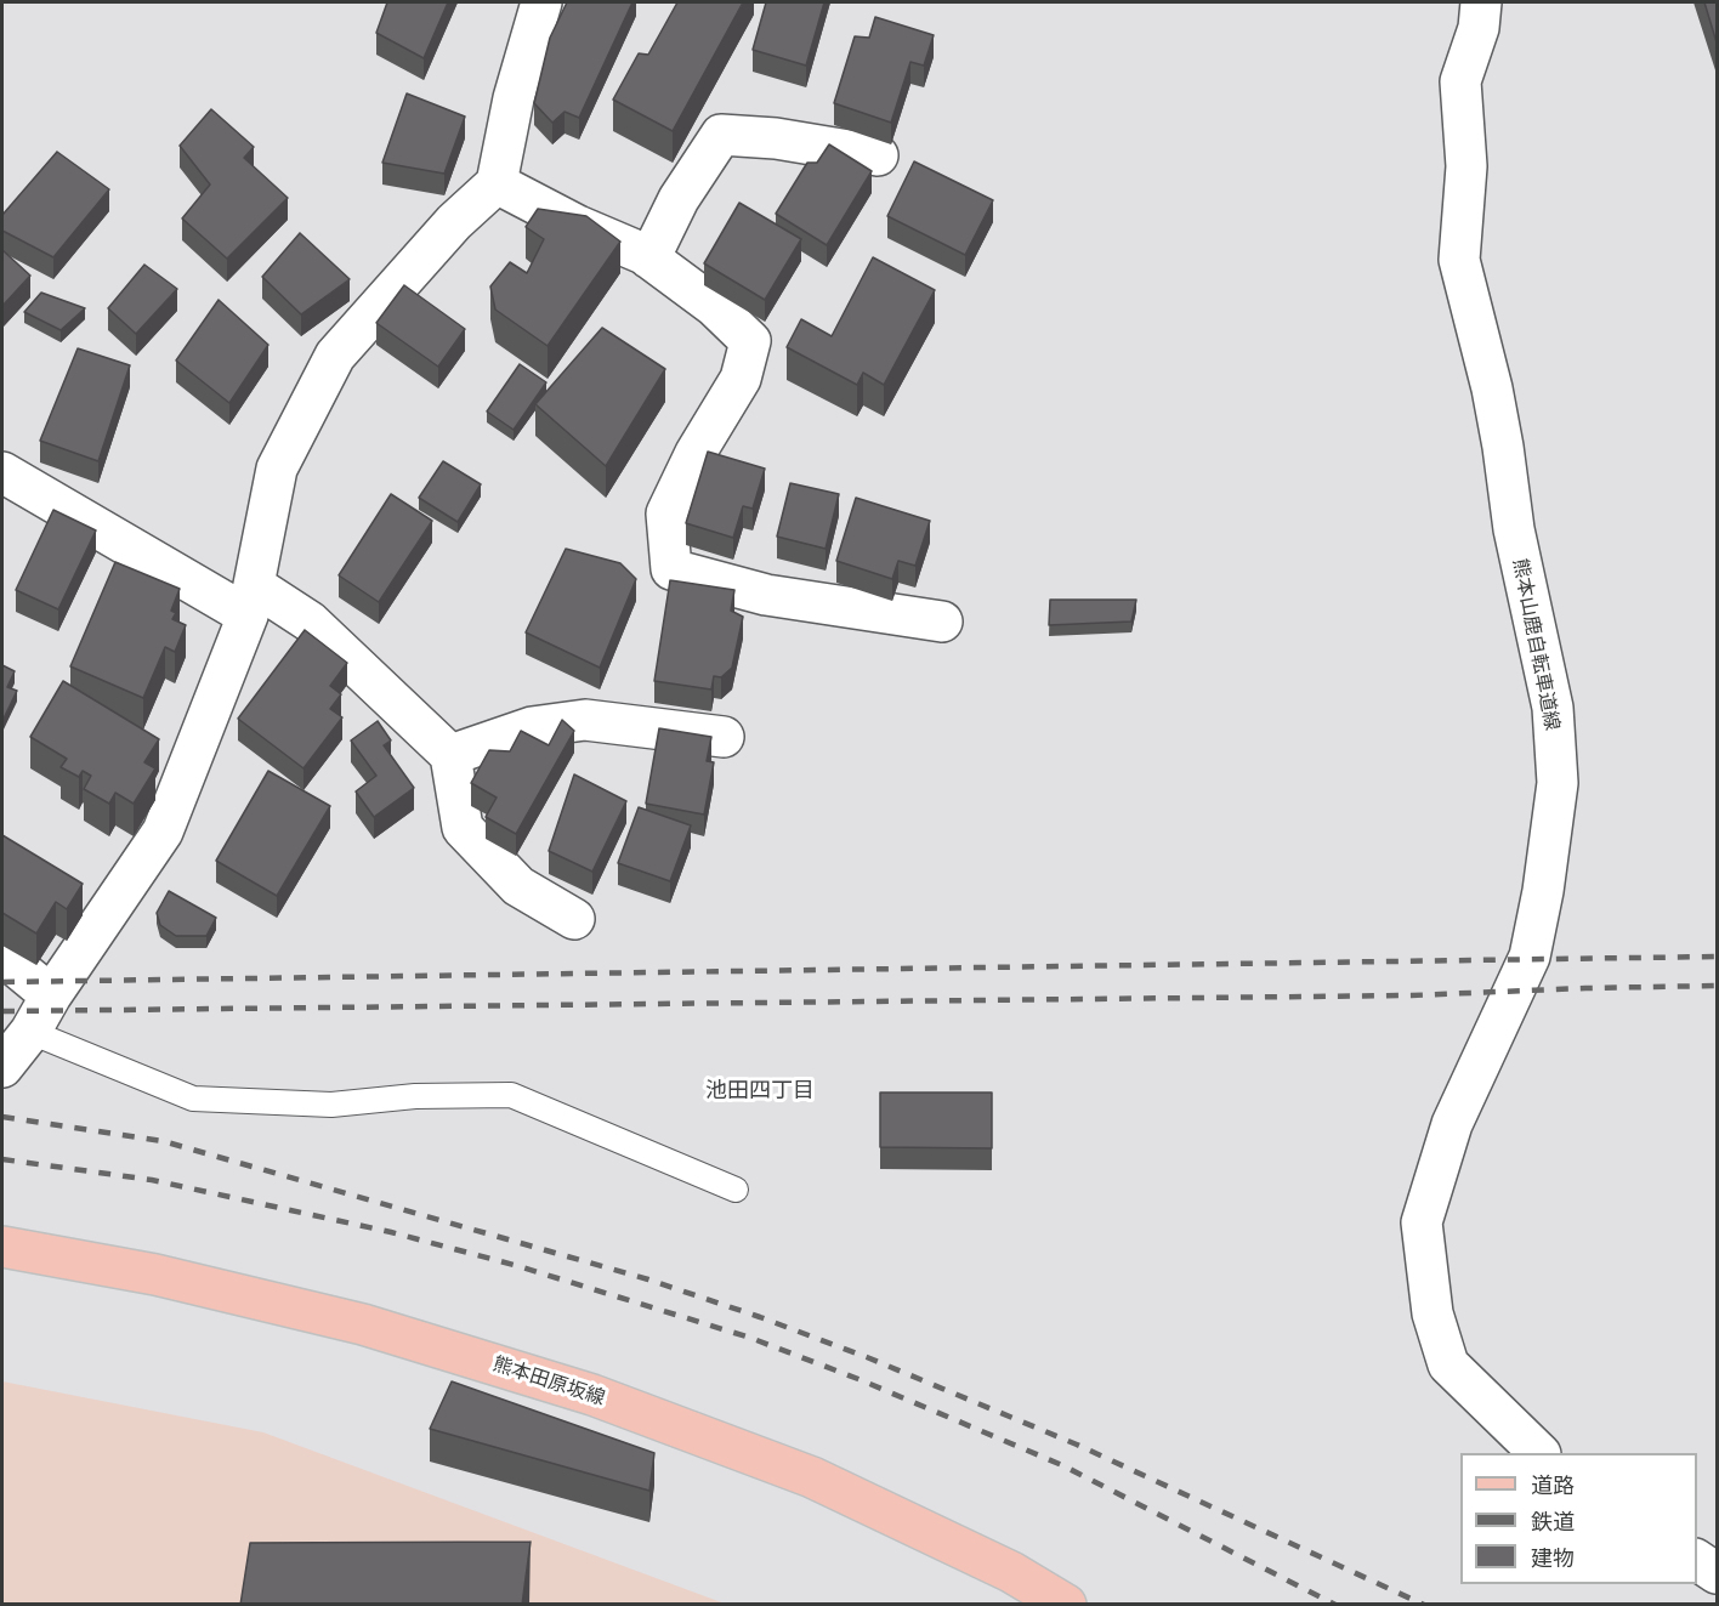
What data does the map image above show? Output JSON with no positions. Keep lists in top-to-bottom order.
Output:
{
  "streets": {
    "main road": ["熊本田原坂線"],
    "street": ["熊本山鹿自転車道線"]
  },
  "districts": ["池田四丁目"],
  "legend": ["道路", "鉄道", "建物"]
}
